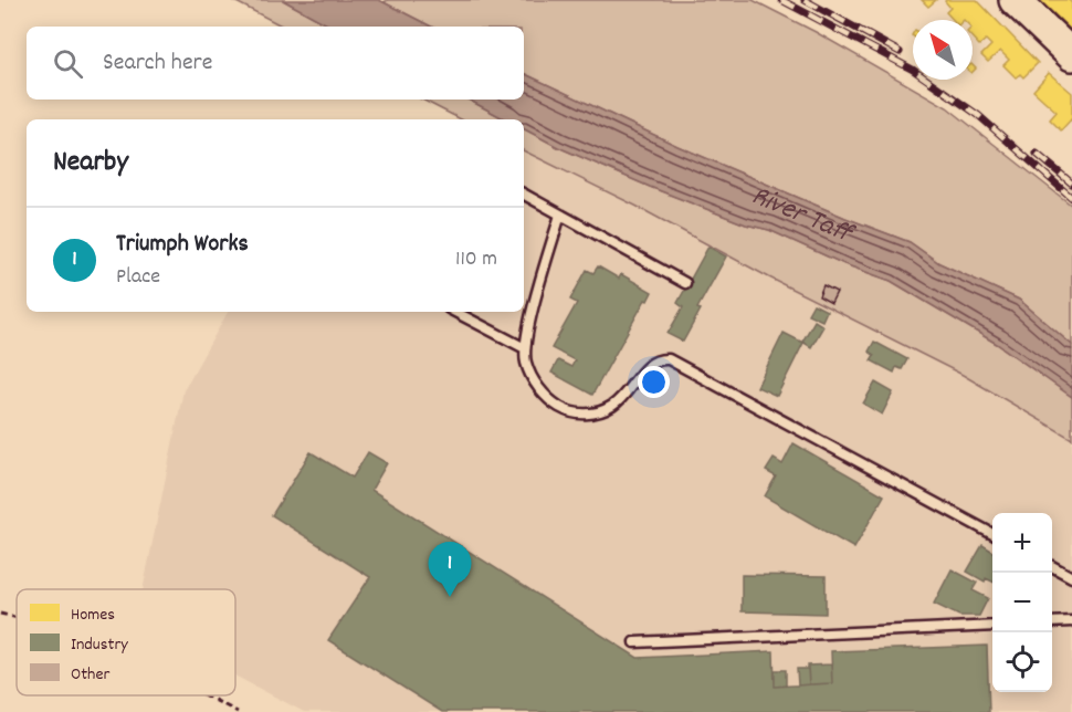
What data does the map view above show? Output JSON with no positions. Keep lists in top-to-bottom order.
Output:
{
  "water": ["River Taff"],
  "legend": ["Homes", "Industry", "Other"],
  "north": "top left",
  "page": {
    "search": "Search here",
    "heading": "Nearby",
    "list": [
      {
        "mark": "1",
        "name": "Triumph Works",
        "note": "Place",
        "value": "110 m"
      }
    ],
    "map_buttons": ["+", "−"],
    "pins": "1"
  }
}
